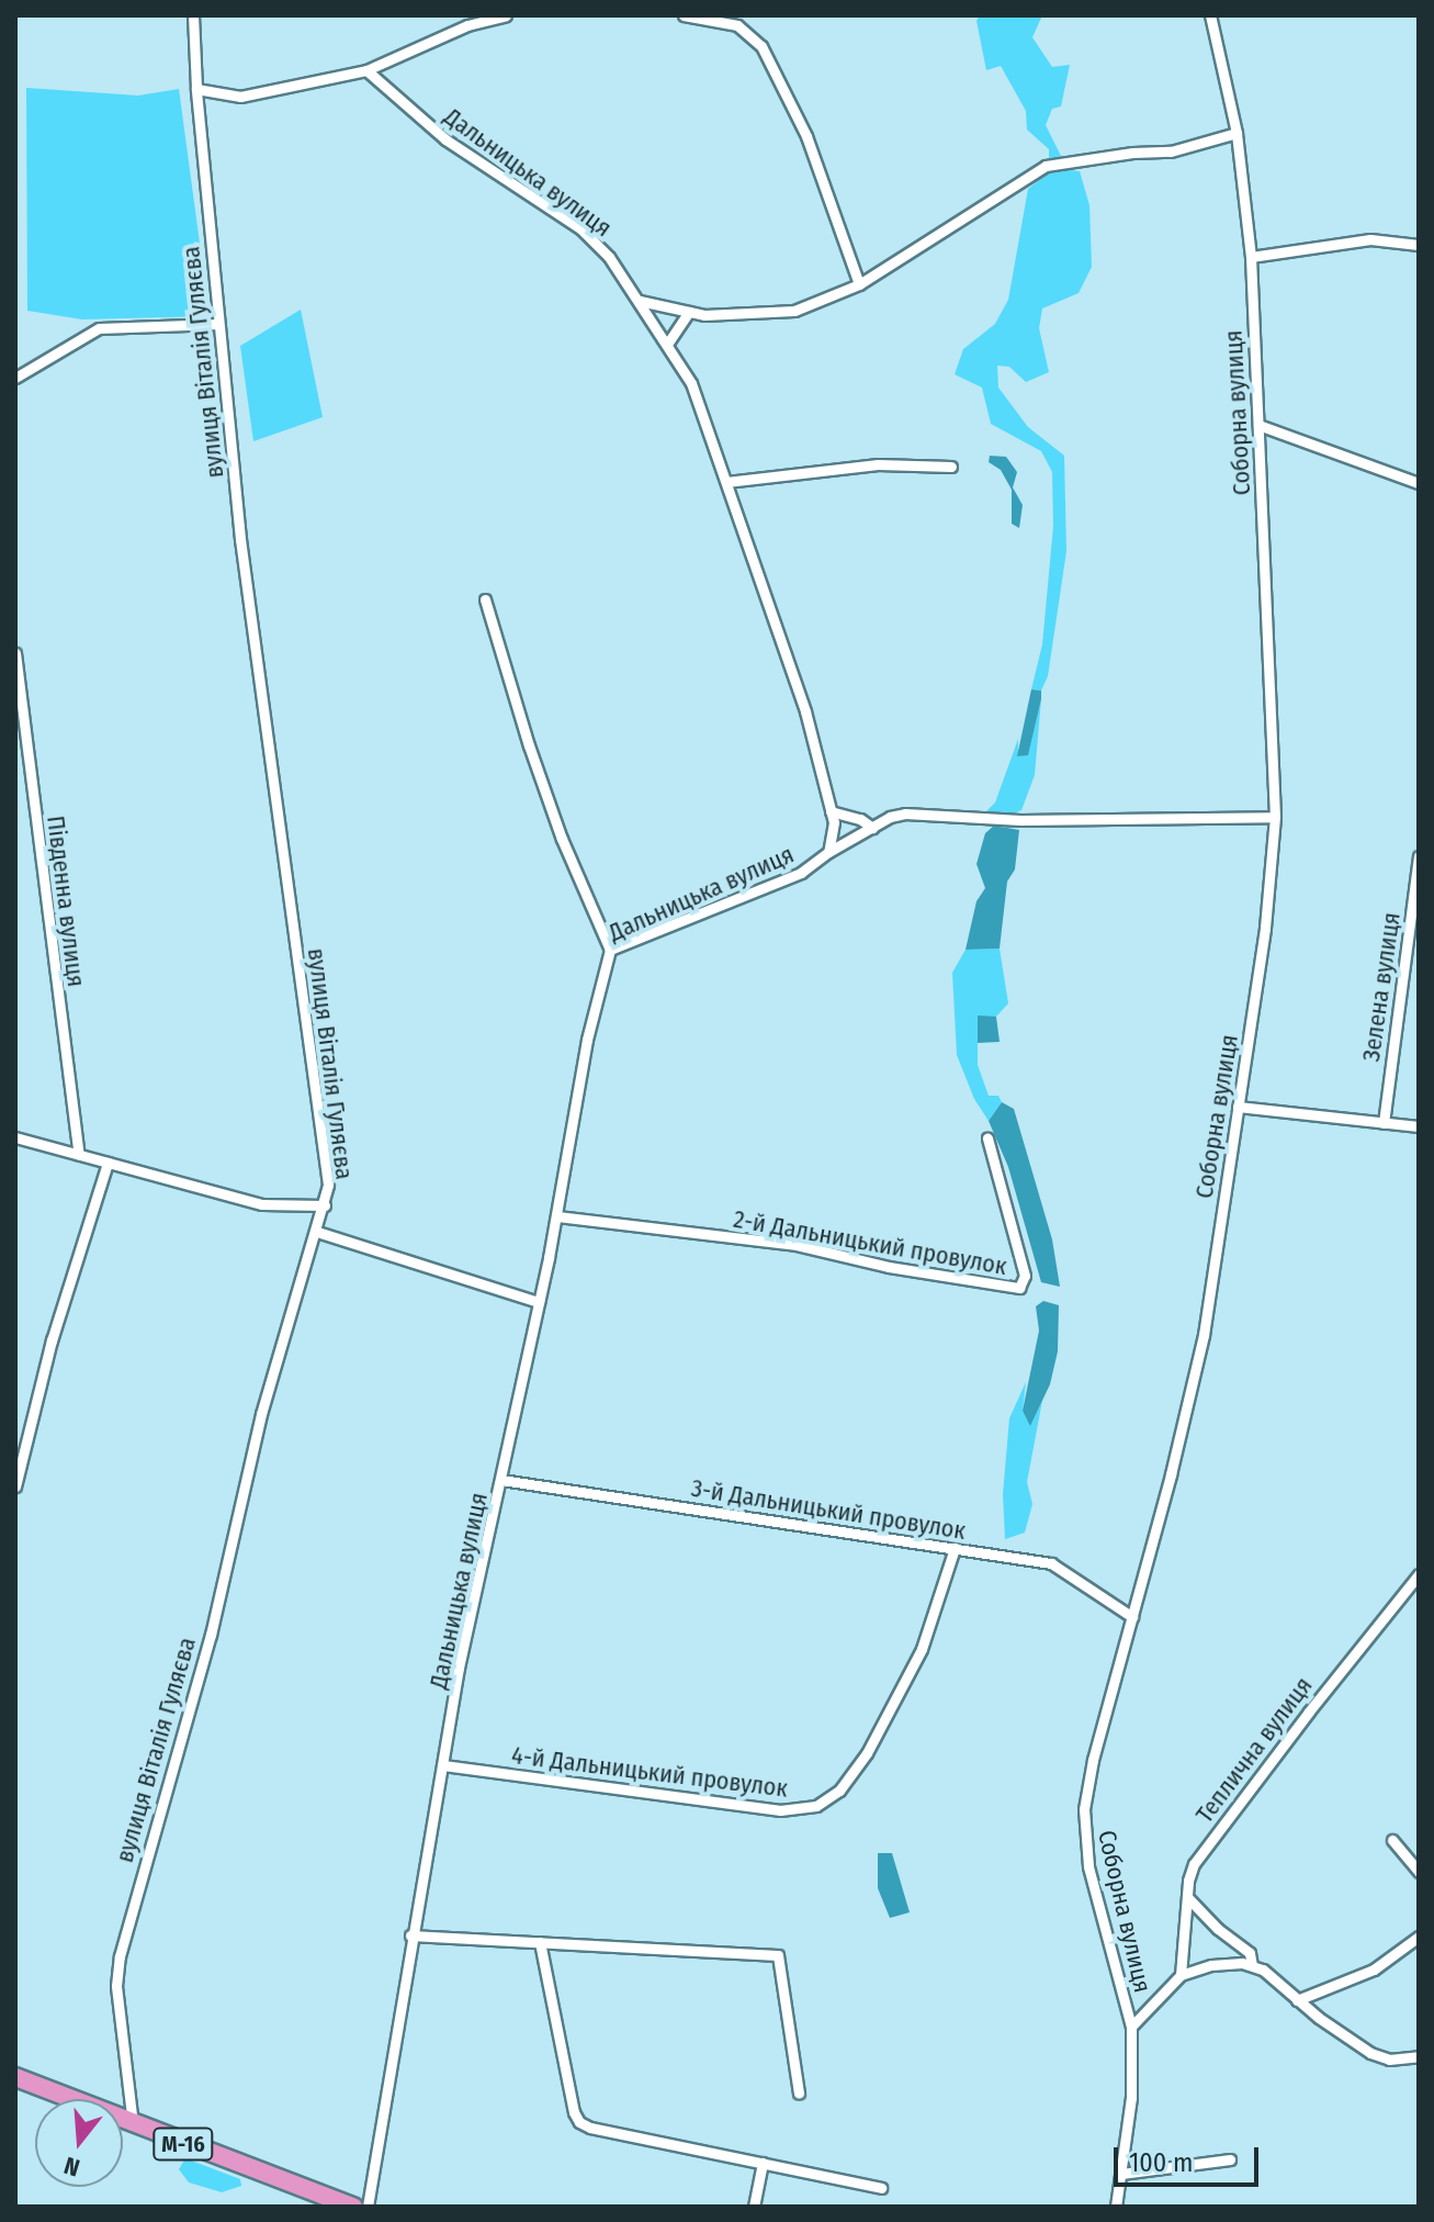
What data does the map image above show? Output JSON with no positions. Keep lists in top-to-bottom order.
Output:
{
  "streets": {
    "highway": ["М-16"],
    "street": [
      "Дальницька вулиця",
      "вулиця Віталія Гуляєва",
      "Соборна вулиця",
      "Південна вулиця",
      "Зелена вулиця",
      "2-й Дальницький провулок",
      "3-й Дальницький провулок",
      "Теплична вулиця",
      "4-й Дальницький провулок"
    ]
  },
  "crossings": [
    ["Дальницька вулиця", "2-й Дальницький провулок"],
    ["Дальницька вулиця", "3-й Дальницький провулок"],
    ["Дальницька вулиця", "4-й Дальницький провулок"],
    ["вулиця Віталія Гуляєва", "М-16"],
    ["Соборна вулиця", "3-й Дальницький провулок"],
    ["3-й Дальницький провулок", "4-й Дальницький провулок"]
  ],
  "scale_bar": "100 m",
  "north": "bottom"
}
